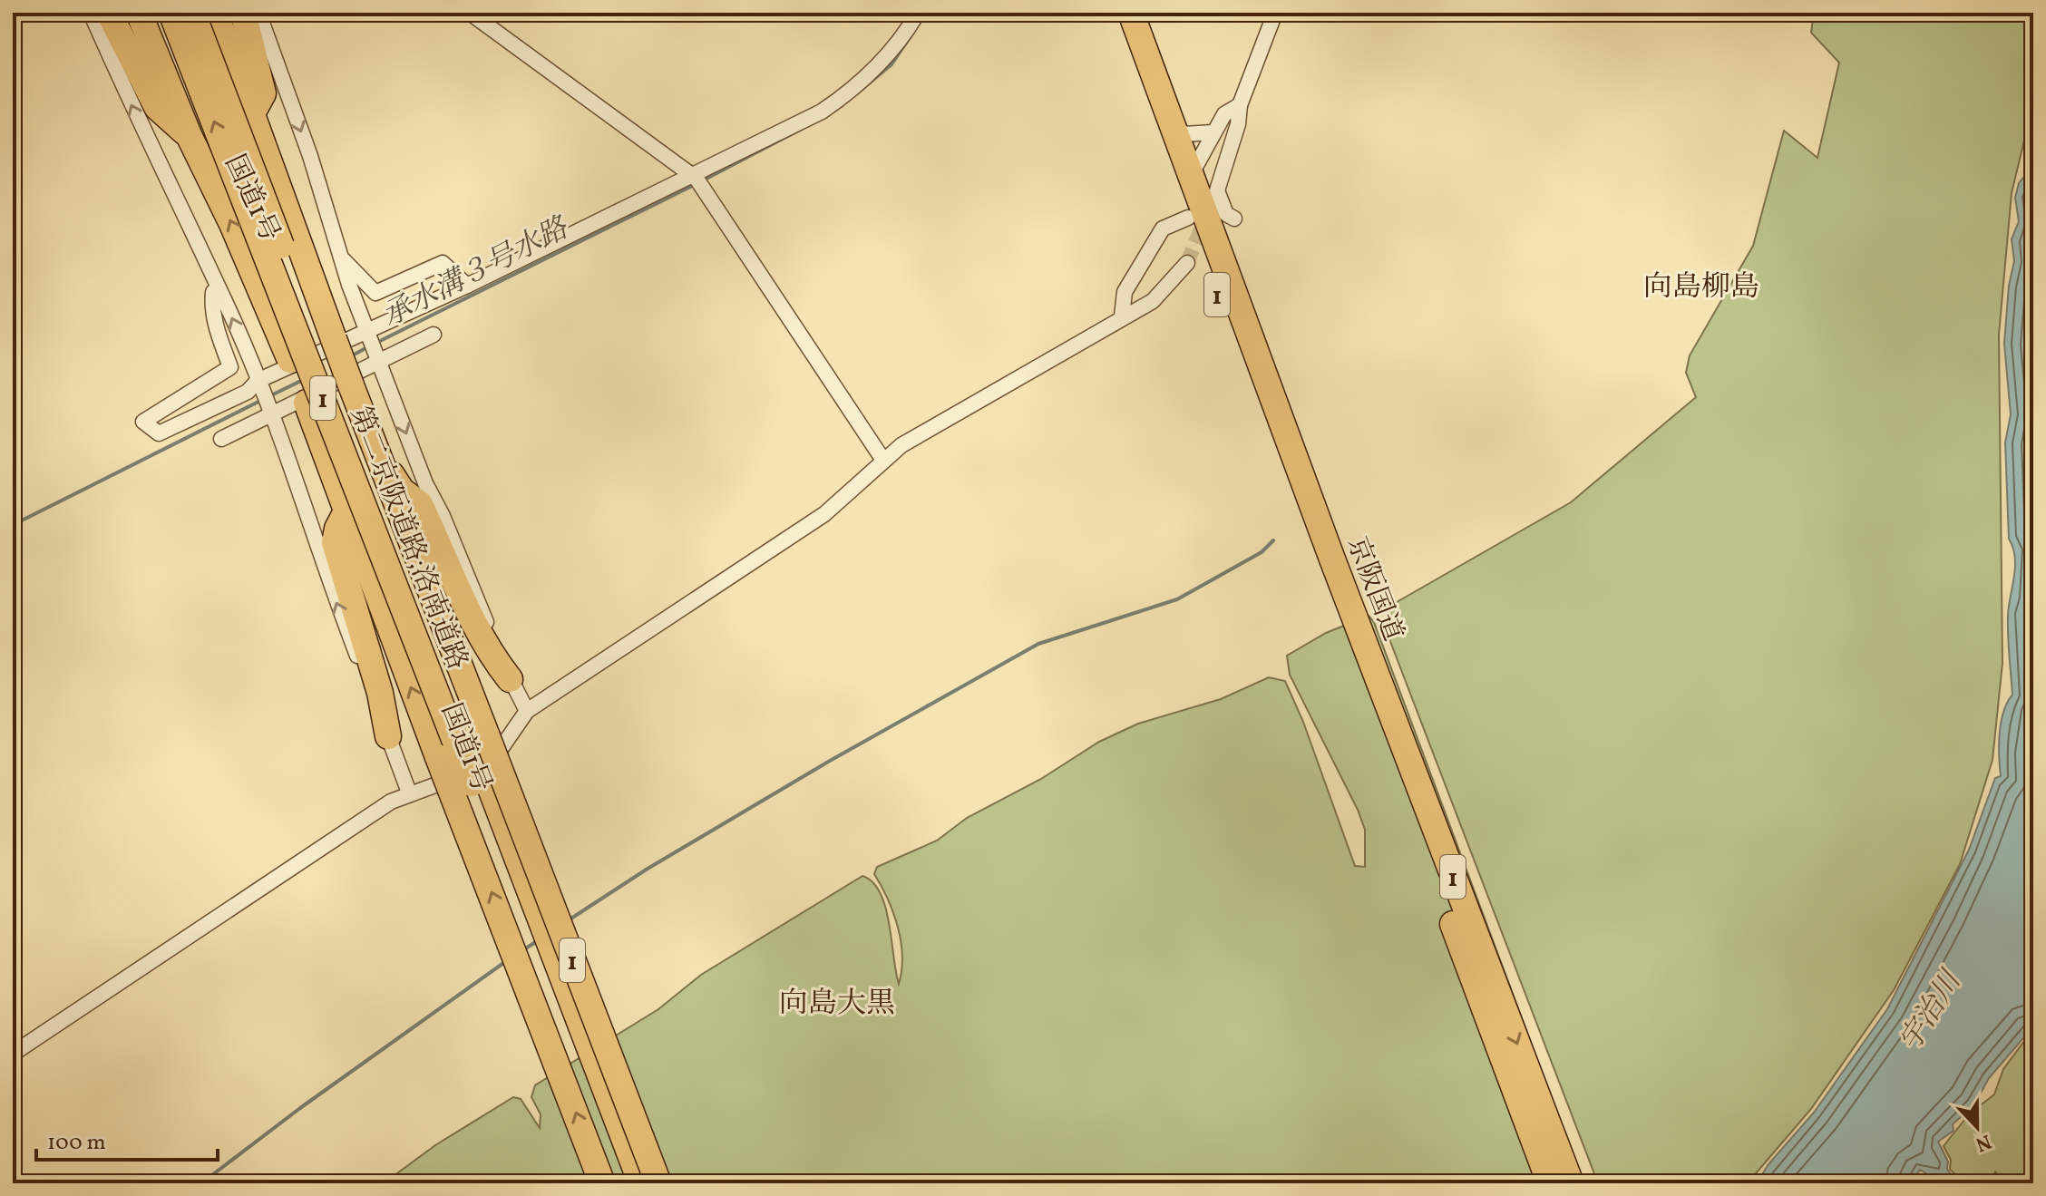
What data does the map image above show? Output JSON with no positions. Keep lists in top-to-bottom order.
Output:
{
  "streets": {
    "highway": [
      "国道1号",
      "1",
      "第二京阪道路;洛南道路",
      "京阪国道"
    ]
  },
  "crossings": [
    ["1", "第二京阪道路;洛南道路"]
  ],
  "districts": ["向島柳島", "向島大黒"],
  "water": ["承水溝３号水路", "宇治川"],
  "scale_bar": "100 m",
  "north": "bottom"
}
